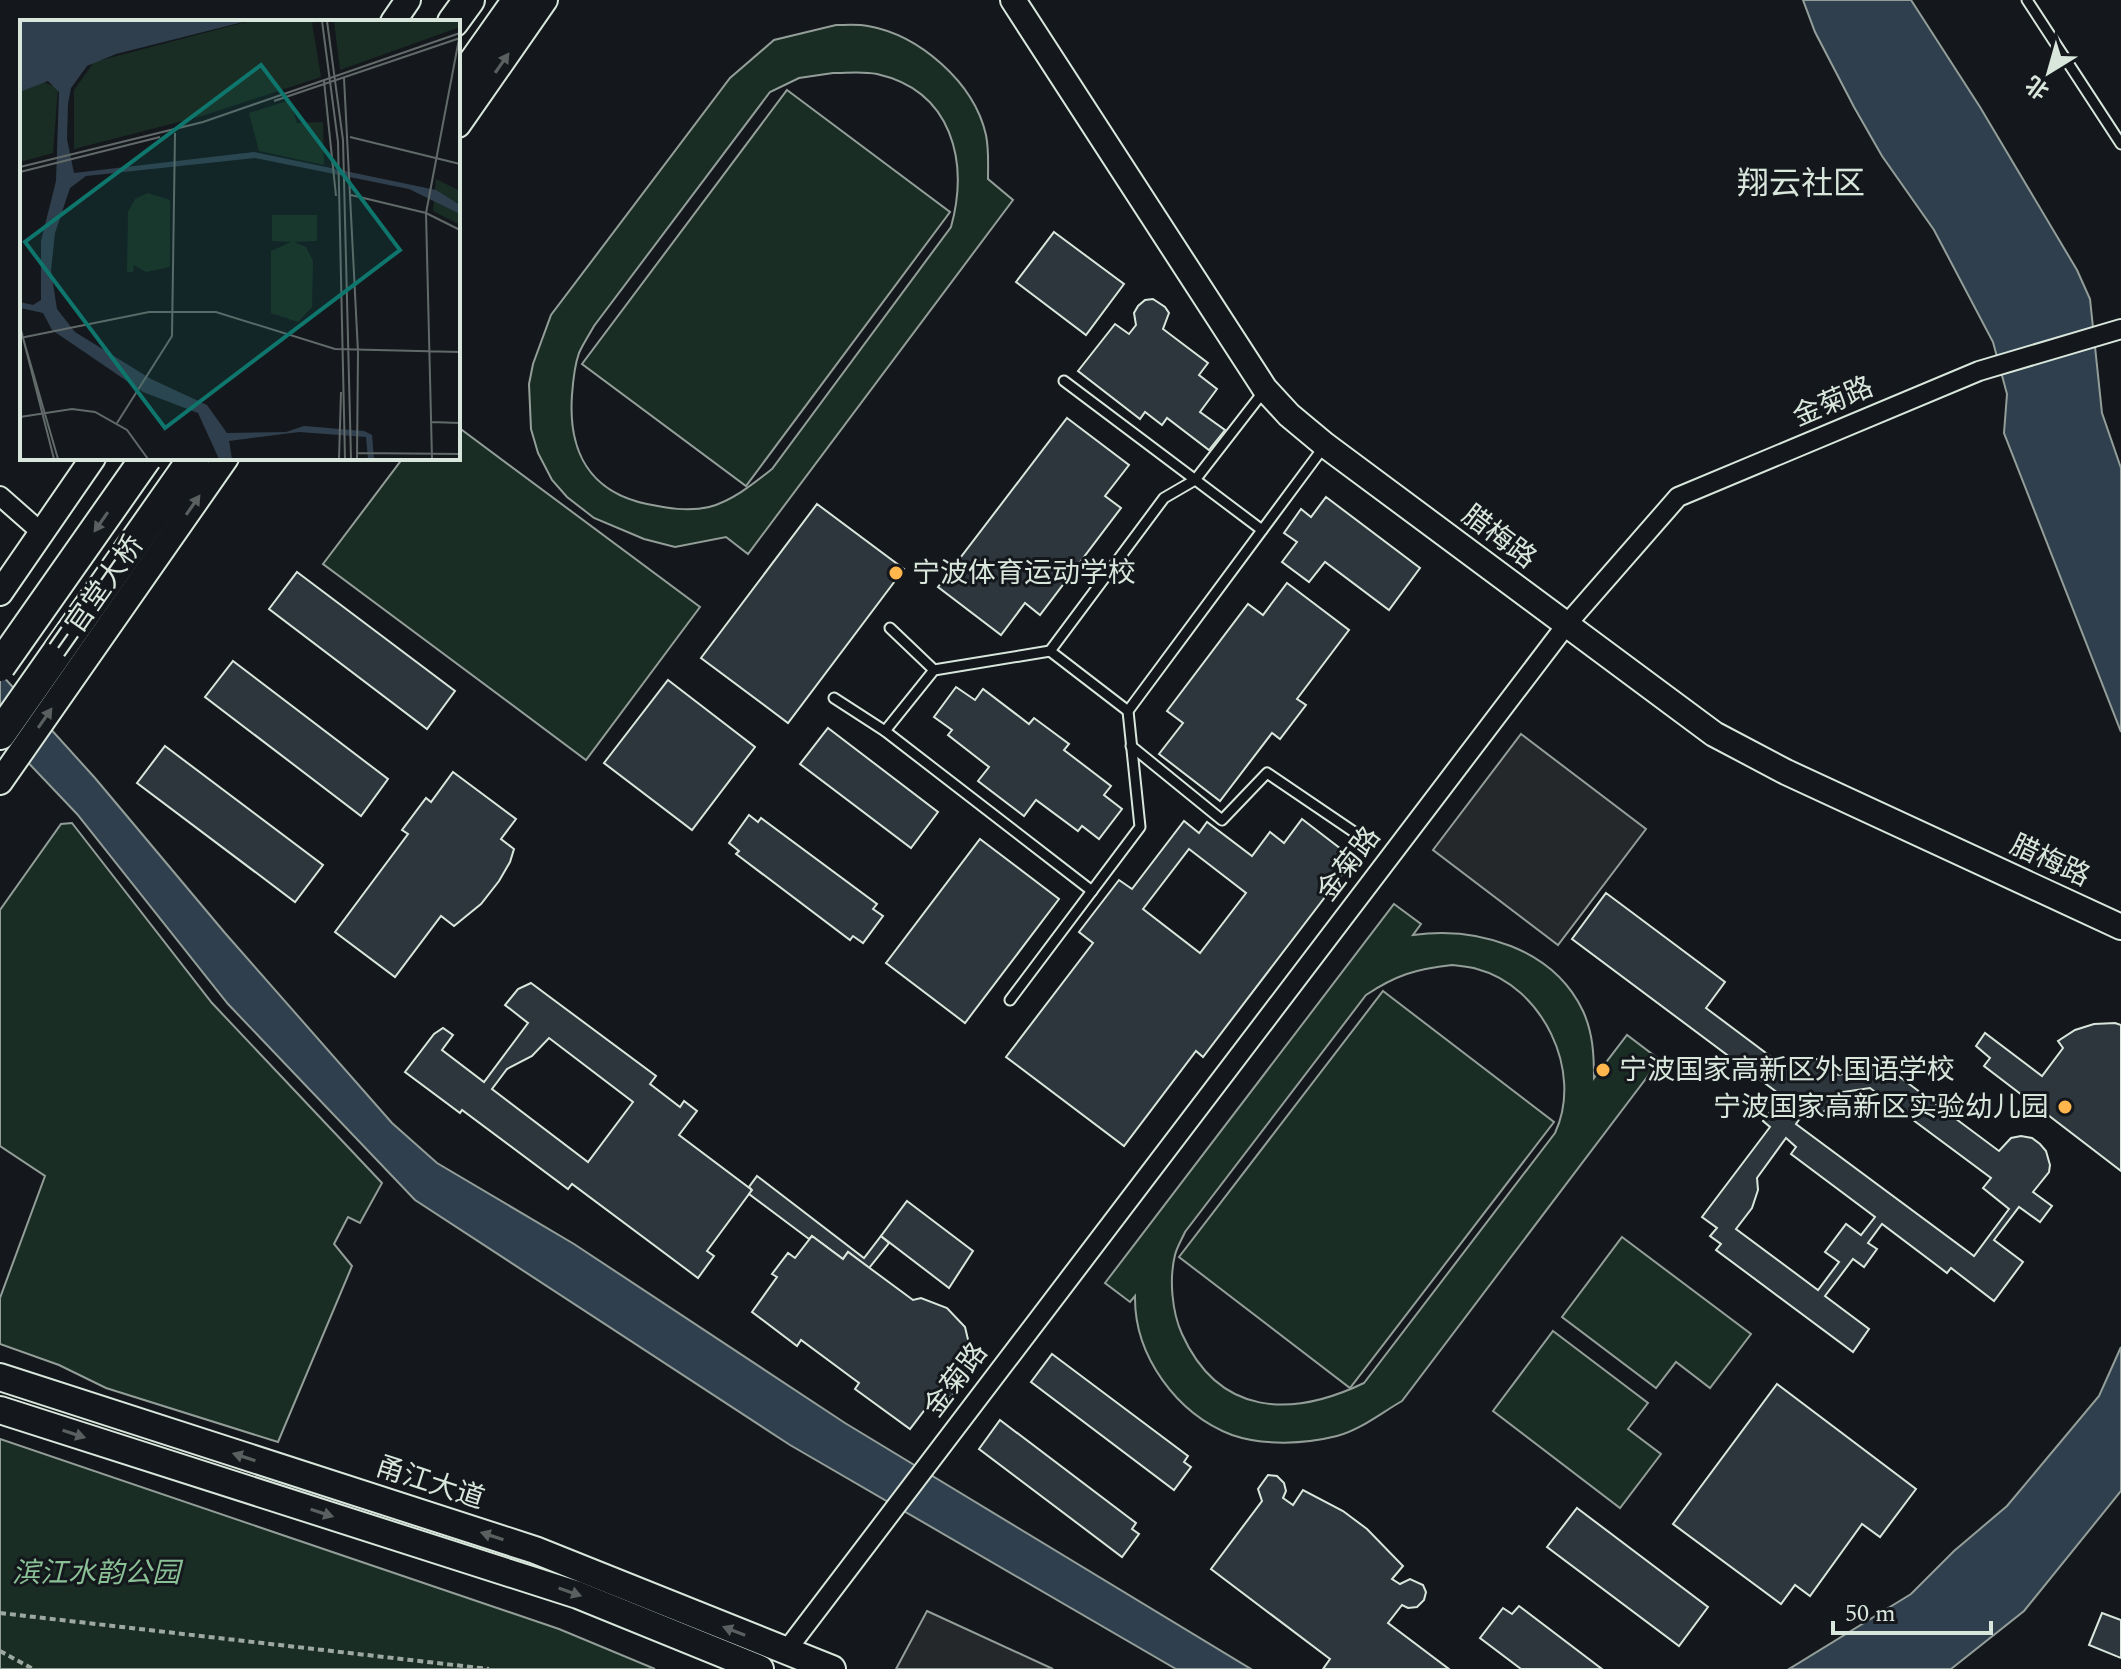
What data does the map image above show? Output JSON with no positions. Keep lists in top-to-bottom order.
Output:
{
  "streets": {
    "main road": ["三官堂大桥", "甬江大道"],
    "street": ["金菊路", "腊梅路"]
  },
  "crossings": [
    ["金菊路", "腊梅路"],
    ["金菊路", "甬江大道"]
  ],
  "districts": ["翔云社区"],
  "parks": ["滨江水韵公园"],
  "places": ["宁波体育运动学校", "宁波国家高新区外国语学校", "宁波国家高新区实验幼儿园"],
  "scale_bar": "50 m",
  "north": "bottom left"
}
